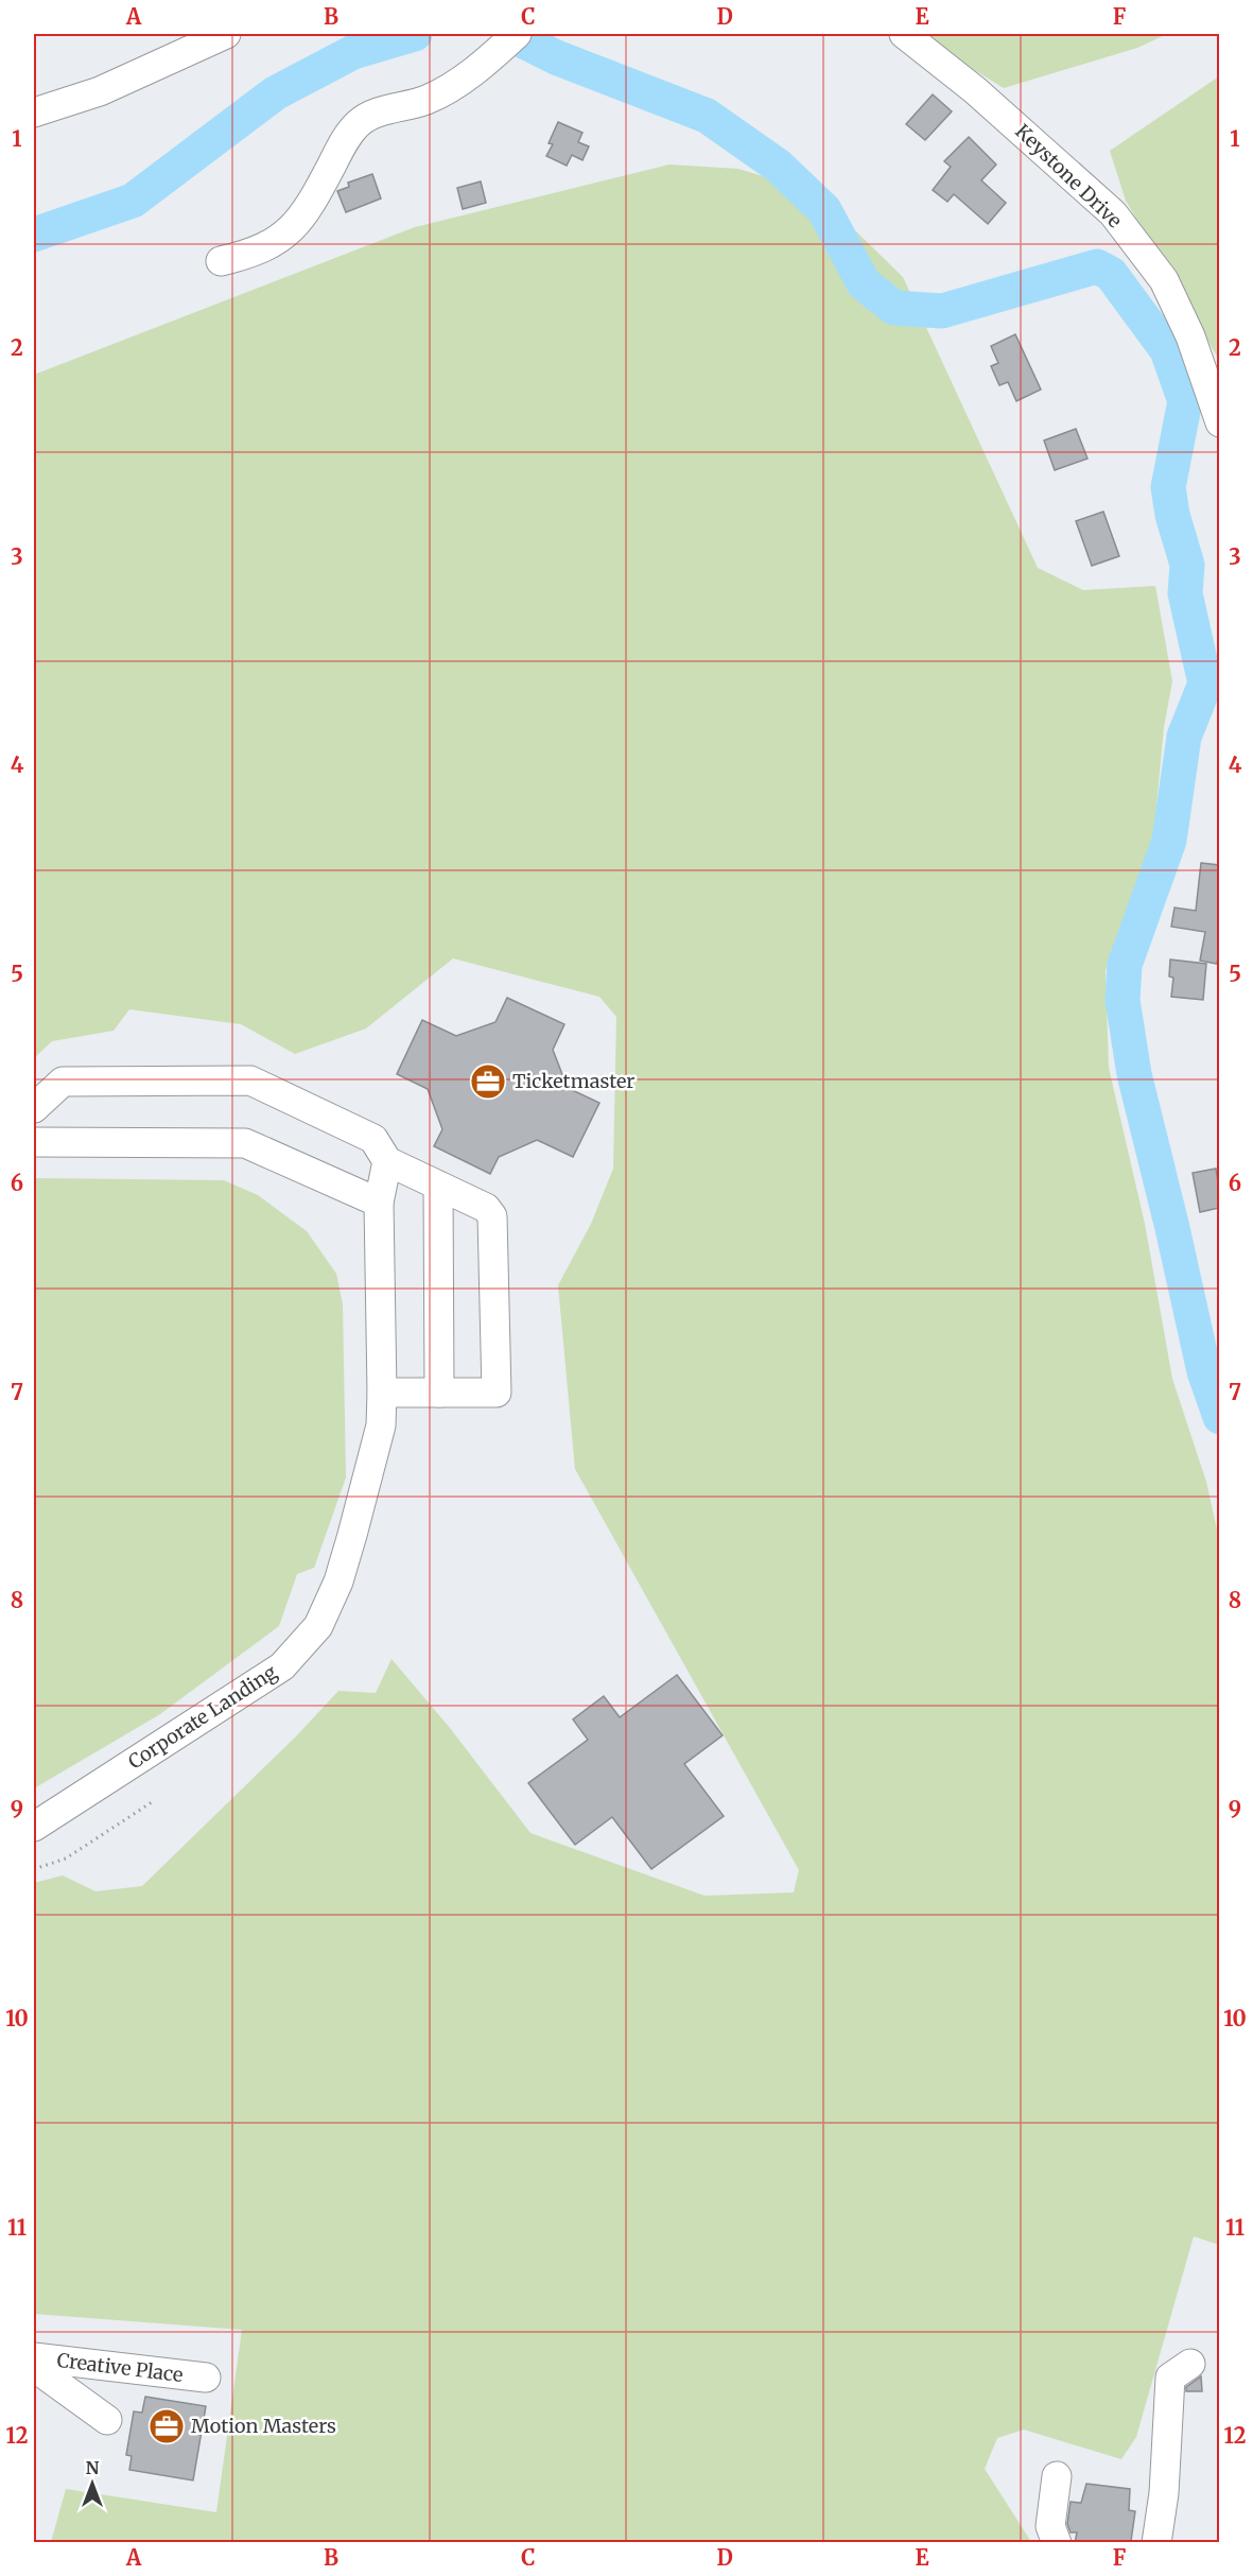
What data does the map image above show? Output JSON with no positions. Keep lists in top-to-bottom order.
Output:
{
  "streets": {
    "street": ["Keystone Drive", "Corporate Landing", "Creative Place"]
  },
  "places": {
    "office": ["Ticketmaster", "Motion Masters"]
  },
  "north": "top",
  "grid": {
    "columns": [
      "A",
      "B",
      "C",
      "D",
      "E",
      "F"
    ],
    "rows": [
      "1",
      "2",
      "3",
      "4",
      "5",
      "6",
      "7",
      "8",
      "9",
      "10",
      "11",
      "12"
    ]
  }
}
